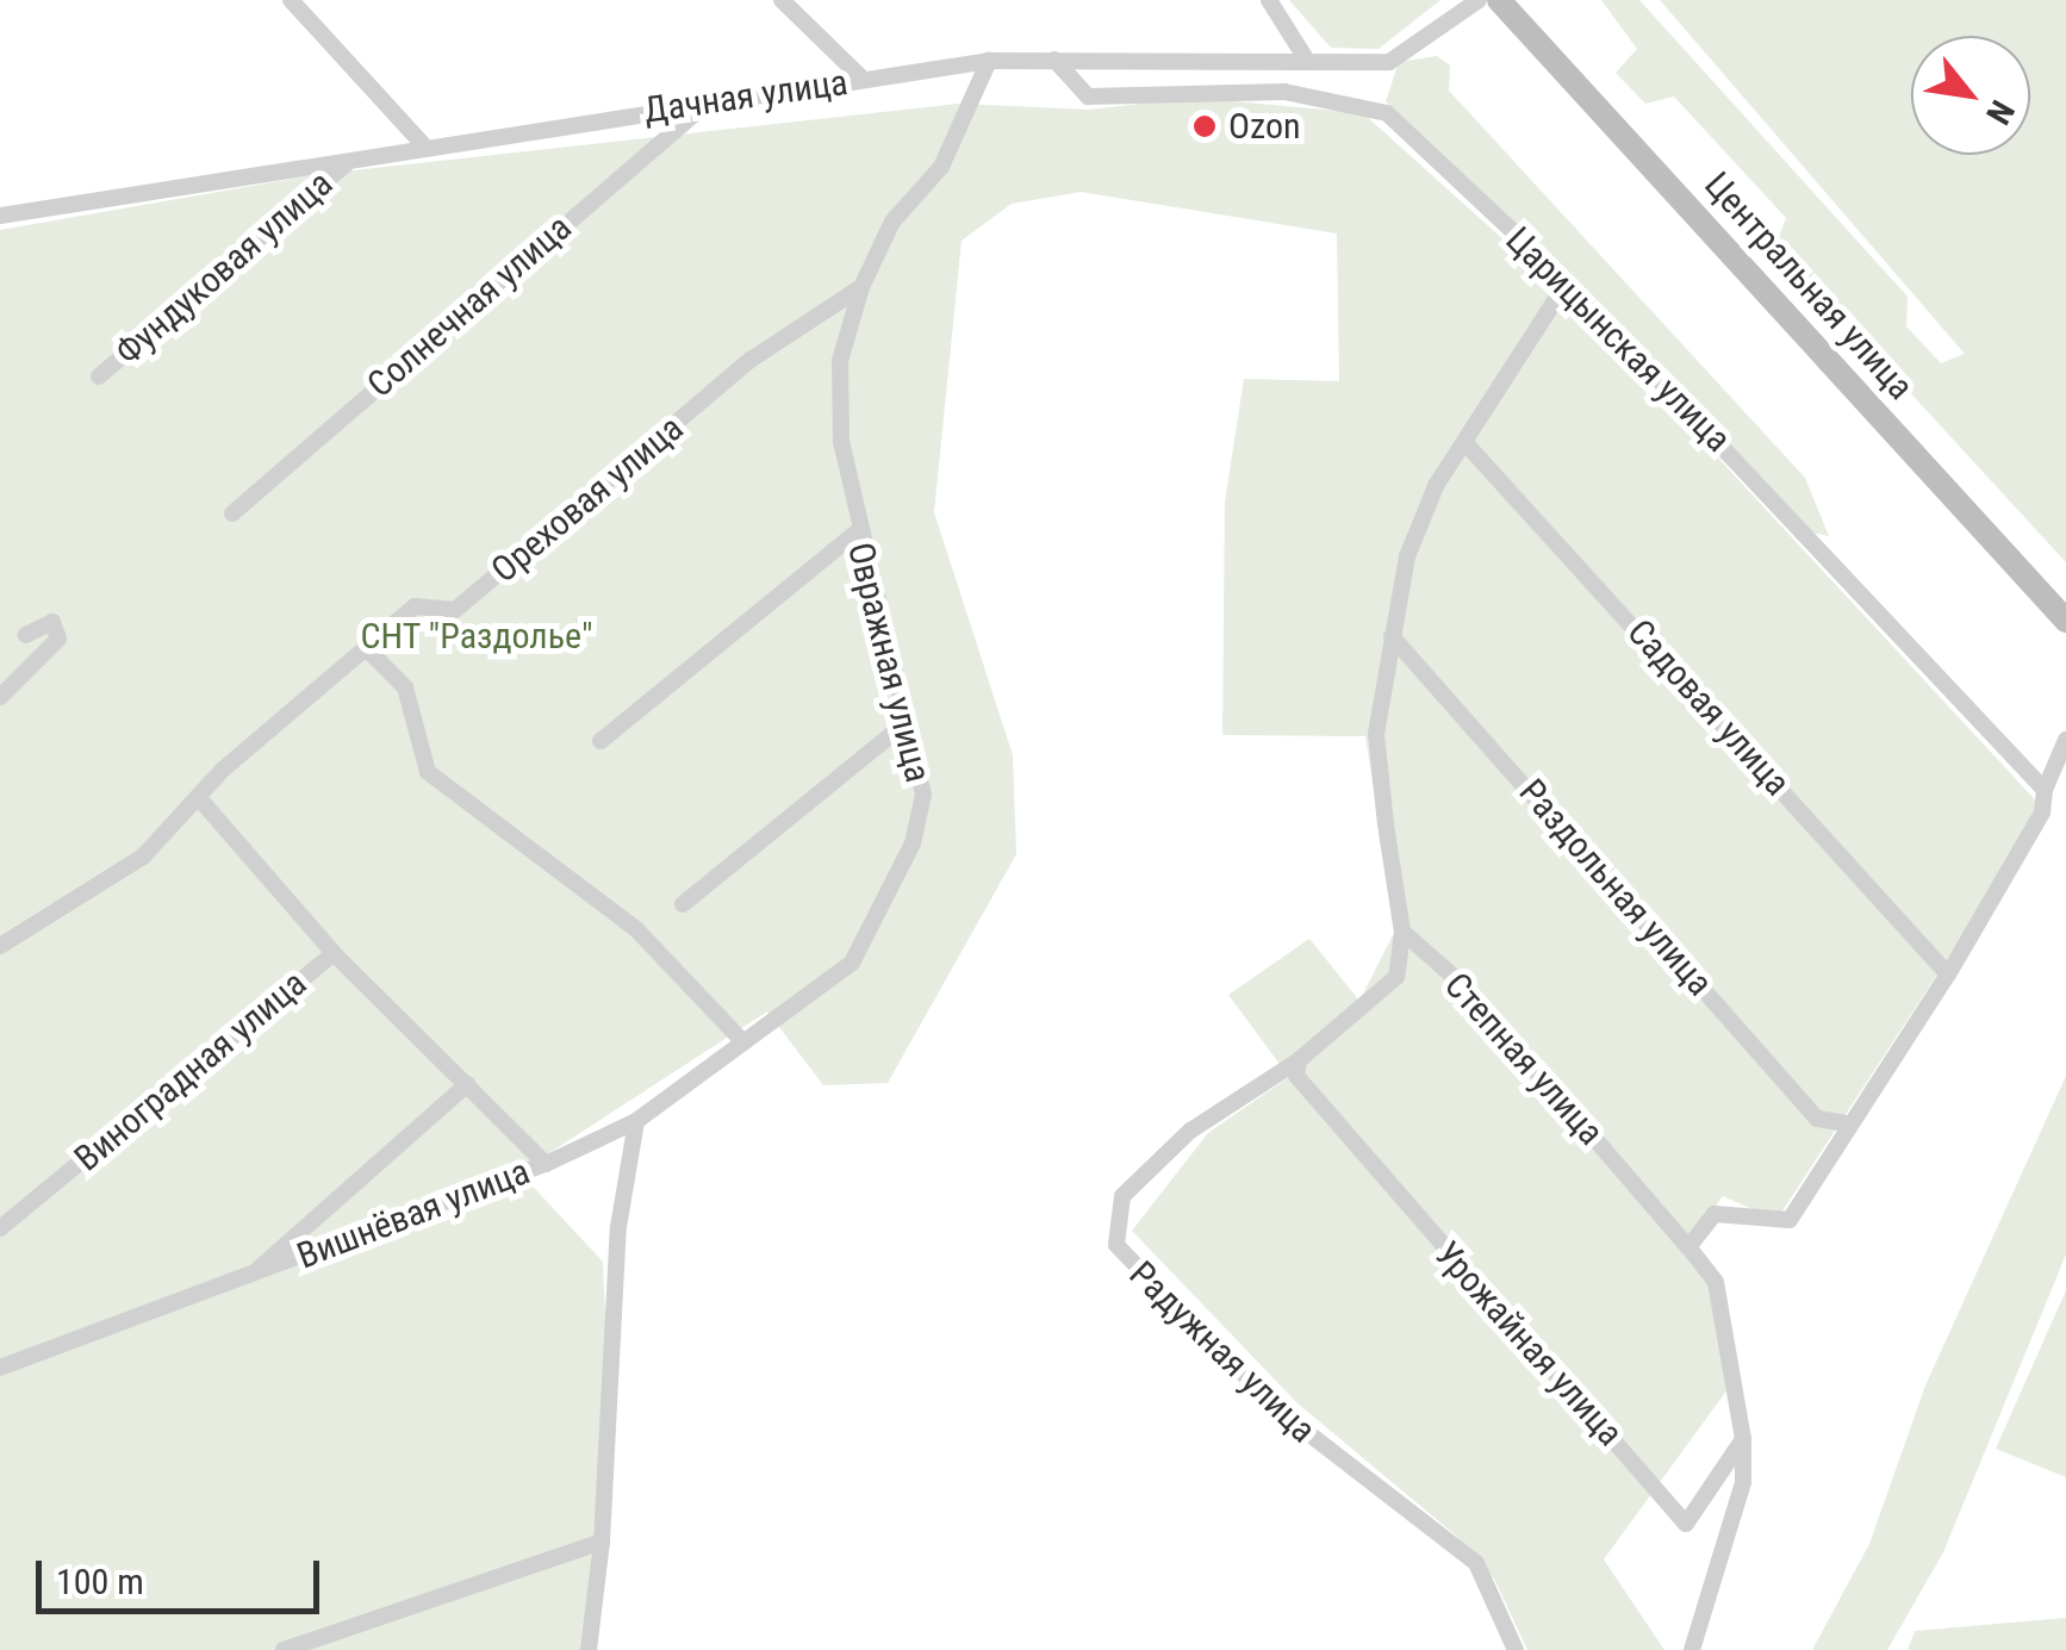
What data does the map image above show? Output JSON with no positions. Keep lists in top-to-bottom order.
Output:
{
  "streets": {
    "street": [
      "Дачная улица",
      "Фундуковая улица",
      "Центральная улица",
      "Солнечная улица",
      "Царицынская улица",
      "Ореховая улица",
      "Овражная улица",
      "Садовая улица",
      "Раздольная улица",
      "Степная улица",
      "Виноградная улица",
      "Вишнёвая улица",
      "Урожайная улица",
      "Радужная улица"
    ]
  },
  "crossings": [
    ["Дачная улица", "Фундуковая улица"],
    ["Дачная улица", "Солнечная улица"],
    ["Дачная улица", "Царицынская улица"],
    ["Ореховая улица", "Овражная улица"],
    ["Ореховая улица", "Виноградная улица"],
    ["Овражная улица", "Вишнёвая улица"],
    ["Виноградная улица", "Вишнёвая улица"],
    ["Урожайная улица", "Радужная улица"]
  ],
  "parks": ["СНТ \"Раздолье\""],
  "places": ["Ozon"],
  "scale_bar": "100 m",
  "north": "bottom right"
}
